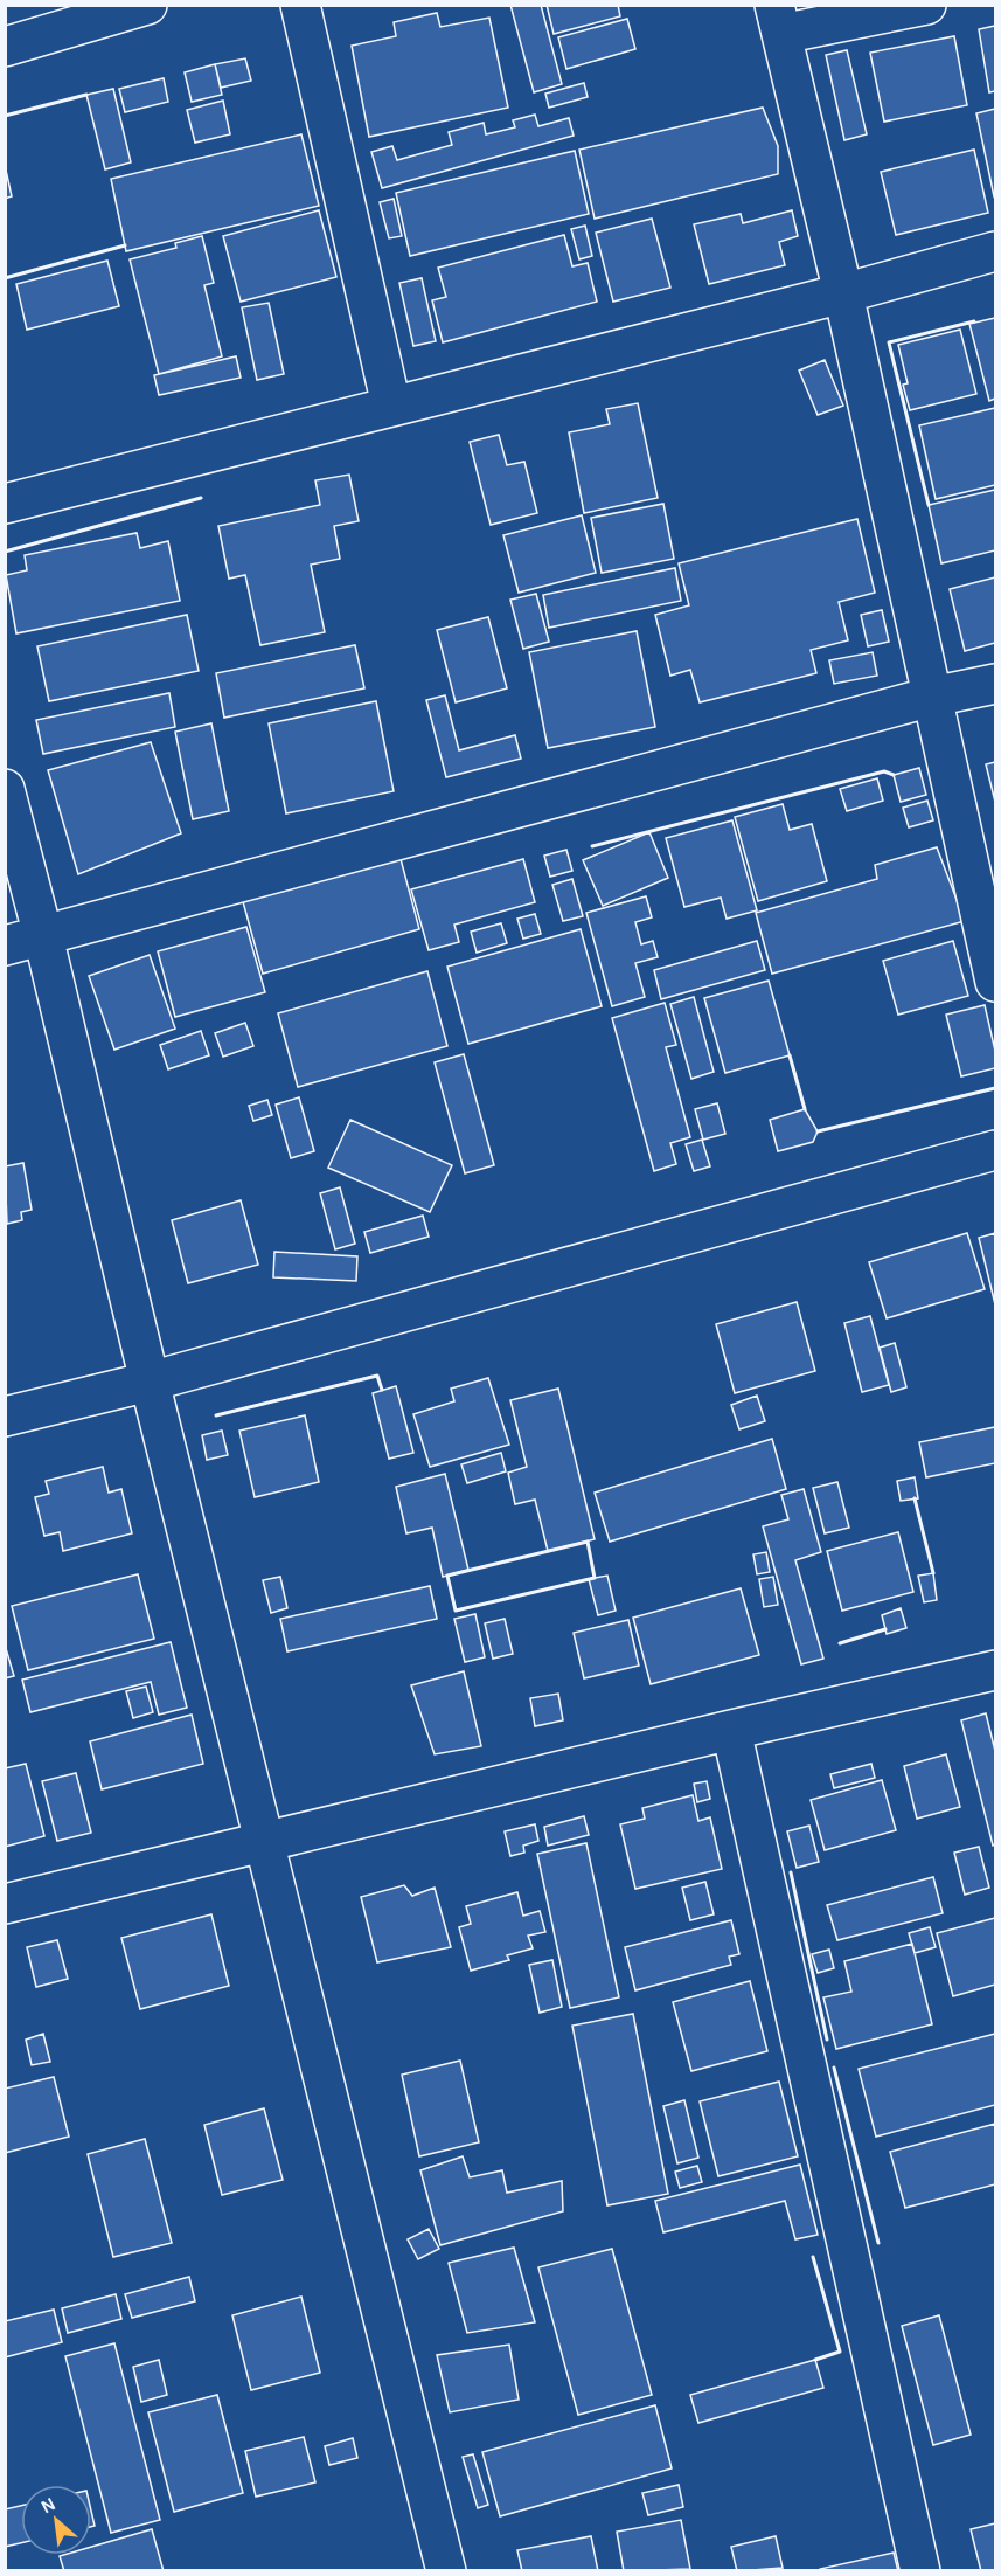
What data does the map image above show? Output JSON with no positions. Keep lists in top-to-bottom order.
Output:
{
  "north": "top left"
}
